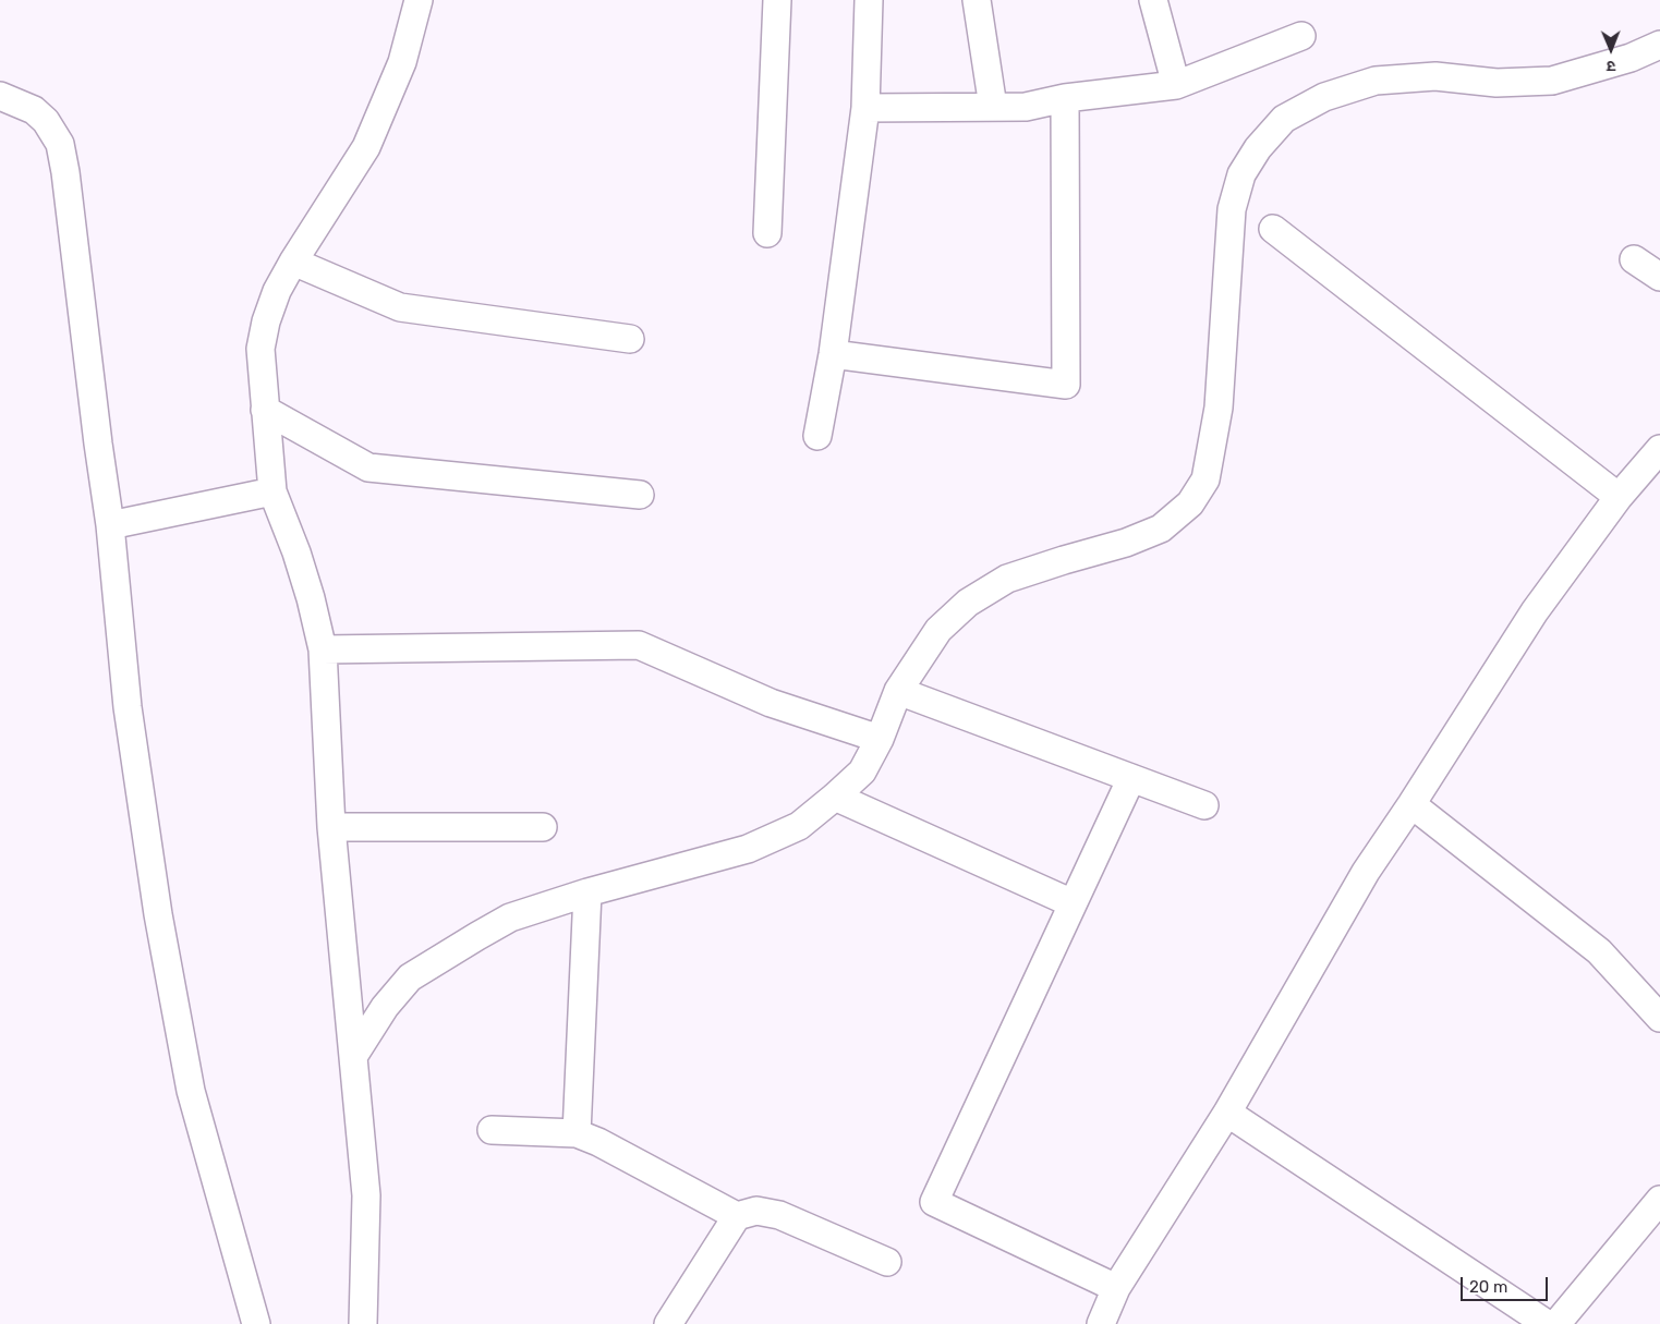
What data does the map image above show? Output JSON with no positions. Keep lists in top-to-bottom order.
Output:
{
  "scale_bar": "20 m",
  "north": "bottom"
}
